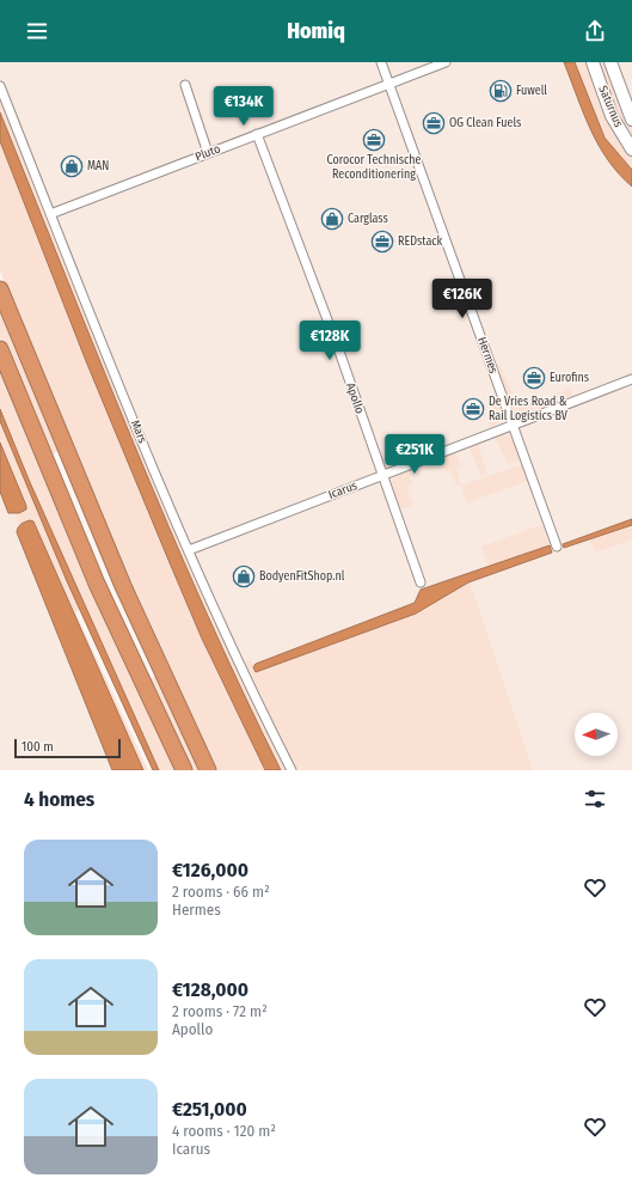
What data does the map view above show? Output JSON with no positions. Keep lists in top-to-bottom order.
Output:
{
  "streets": {
    "main road": ["Saturnus"],
    "street": [
      "Pluto",
      "Hermes",
      "Apollo",
      "Mars",
      "Icarus"
    ]
  },
  "crossings": [
    ["Pluto", "Hermes"],
    ["Pluto", "Apollo"],
    ["Pluto", "Mars"],
    ["Hermes", "Icarus"],
    ["Apollo", "Icarus"],
    ["Mars", "Icarus"]
  ],
  "places": {
    "fuel station": ["Fuwell"],
    "office": [
      "OG Clean Fuels",
      "Corocor Technische Reconditionering",
      "REDstack",
      "Eurofins",
      "De Vries Road & Rail Logistics BV"
    ],
    "shop": ["MAN", "Carglass", "BodyenFitShop.nl"]
  },
  "scale_bar": "100 m",
  "north": "left",
  "page": {
    "header": "Homiq",
    "price": [
      "€134K",
      "€126K",
      "€128K",
      "€251K"
    ],
    "scale": "100 m",
    "heading": "4 homes",
    "list": [
      {
        "name": "€126,000",
        "note": "2 rooms · 66 m² · Hermes"
      },
      {
        "name": "€128,000",
        "note": "2 rooms · 72 m² · Apollo"
      },
      {
        "name": "€251,000",
        "note": "4 rooms · 120 m² · Icarus"
      }
    ]
  }
}
